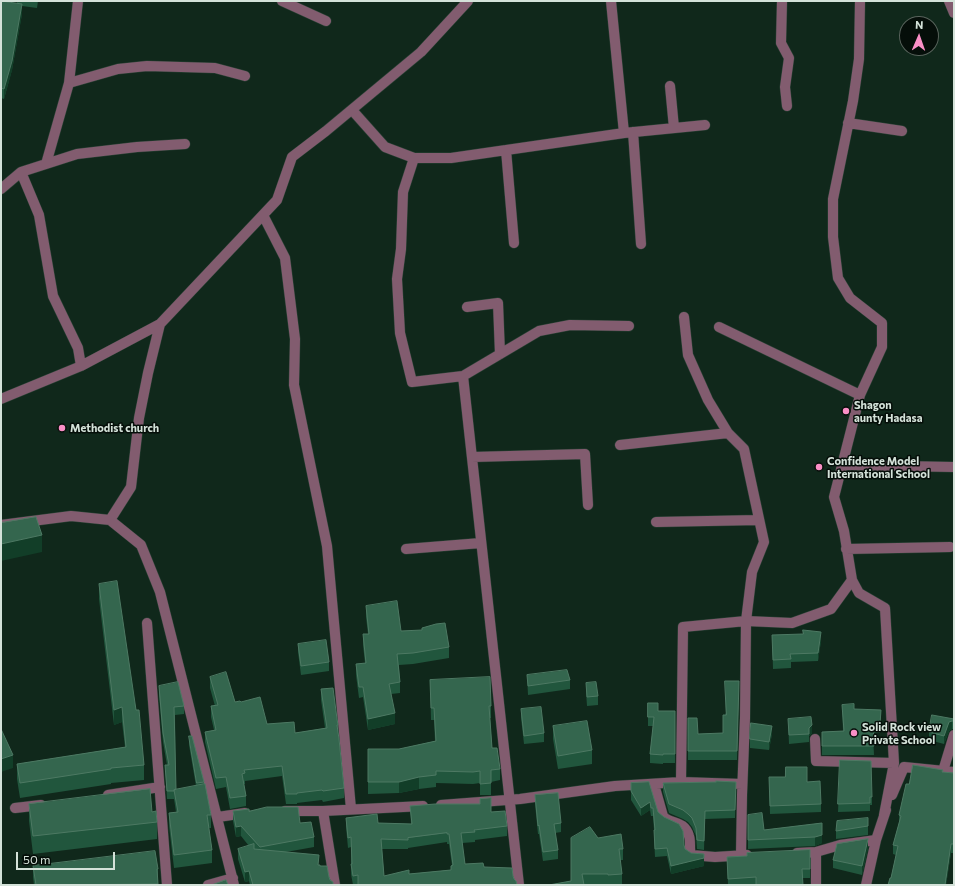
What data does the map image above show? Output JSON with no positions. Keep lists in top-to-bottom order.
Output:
{
  "places": [
    "Shagon aunty Hadasa",
    "Methodist church",
    "Confidence Model International School",
    "Solid Rock view Private School"
  ],
  "scale_bar": "50 m",
  "north": "top"
}
